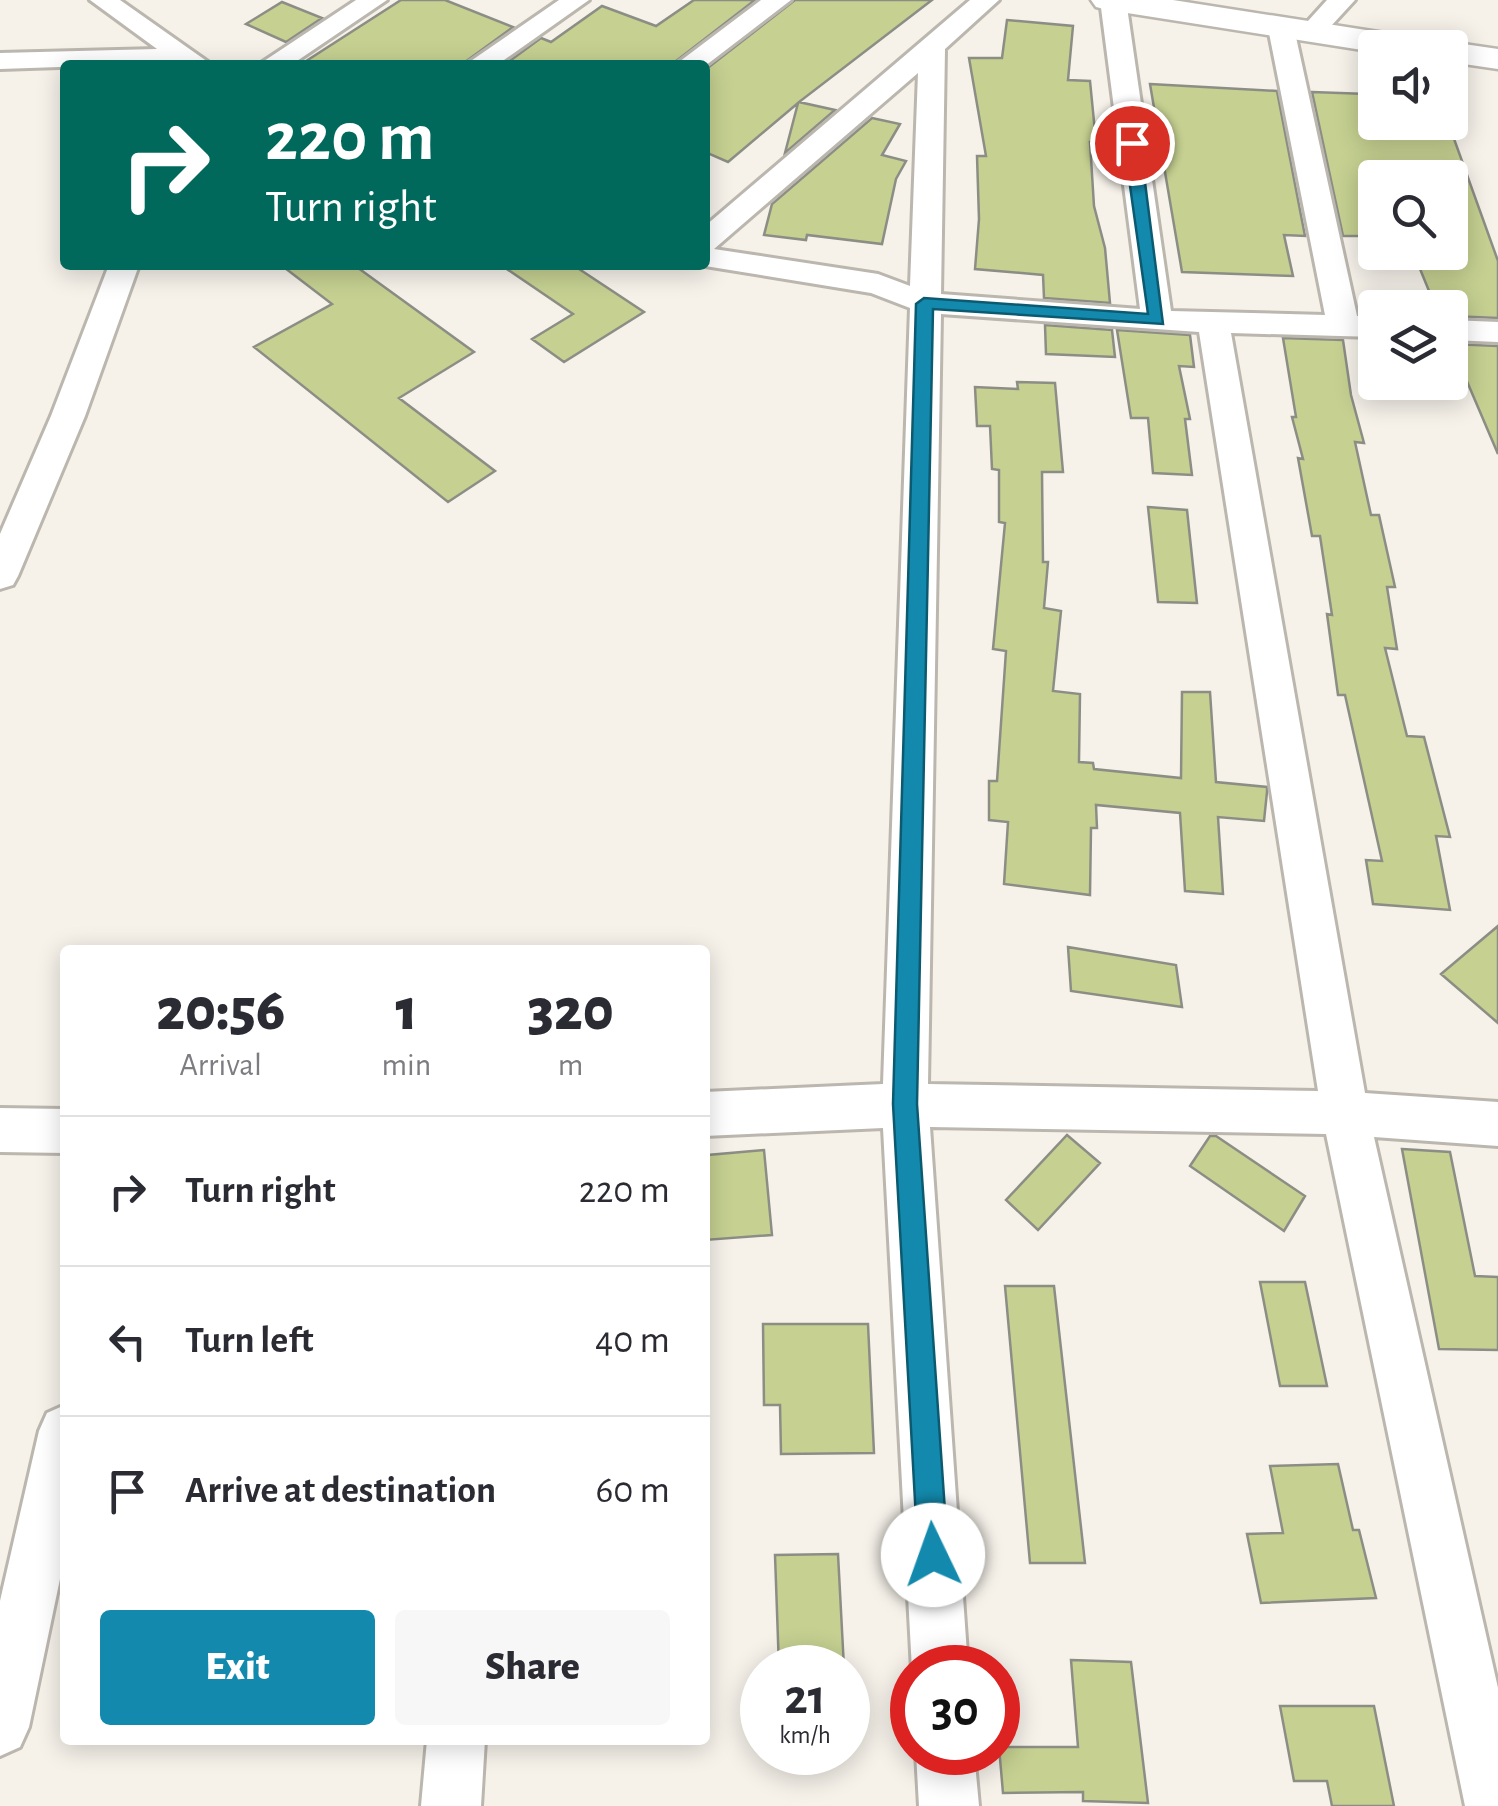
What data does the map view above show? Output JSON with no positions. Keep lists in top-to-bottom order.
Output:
{
  "page": {
    "turn": ["220 m", "Turn right"],
    "eta": [
      "20:56",
      "Arrival",
      "1",
      "min",
      "320",
      "m"
    ],
    "list": [
      {
        "name": "Turn right",
        "value": "220 m"
      },
      {
        "name": "Turn left",
        "value": "40 m"
      },
      {
        "name": "Arrive at destination",
        "value": "60 m"
      }
    ],
    "buttons": ["Exit", "Share"],
    "speed": "21 km/h",
    "limit": "30"
  }
}
